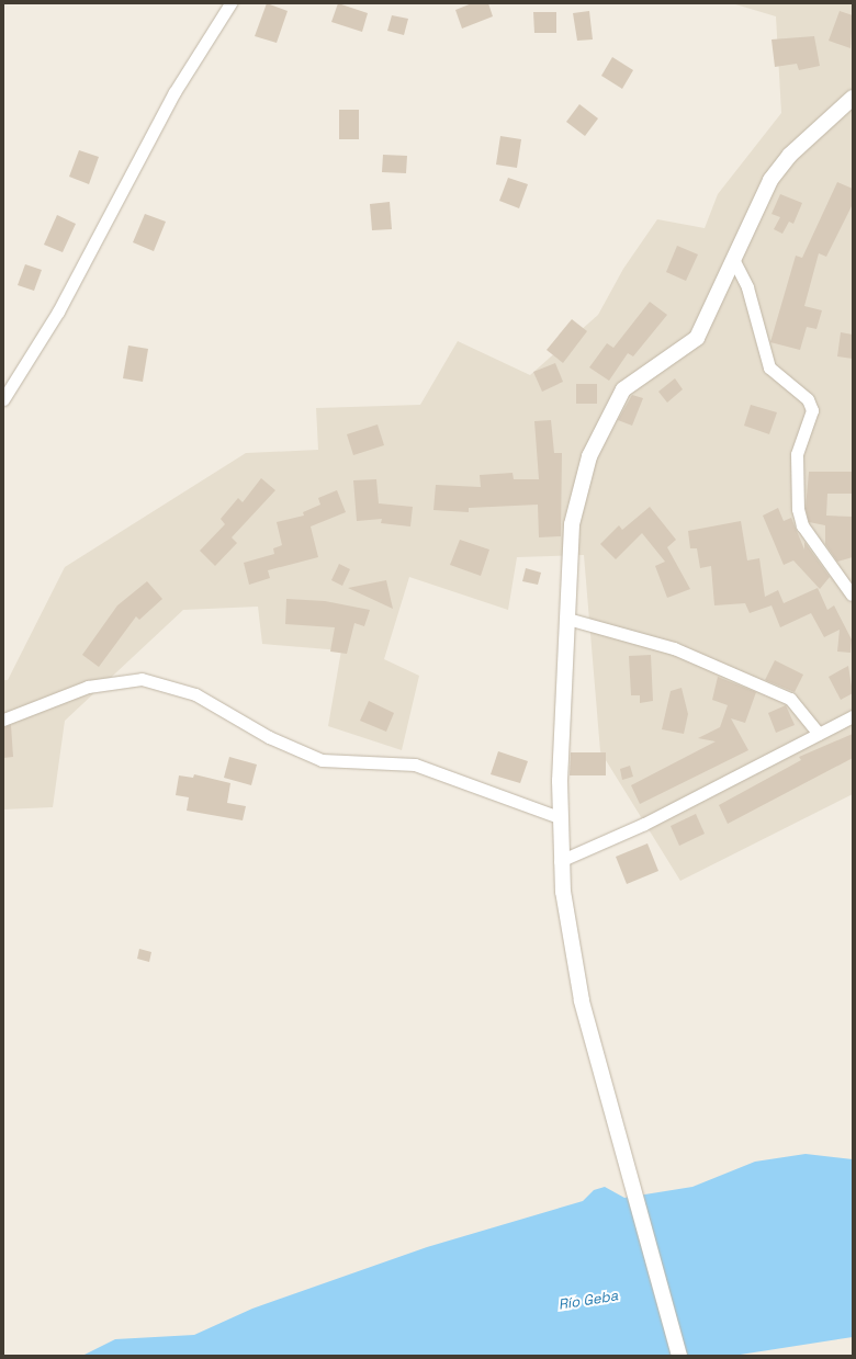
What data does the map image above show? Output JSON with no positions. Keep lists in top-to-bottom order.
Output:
{
  "water": ["Río Geba"]
}
